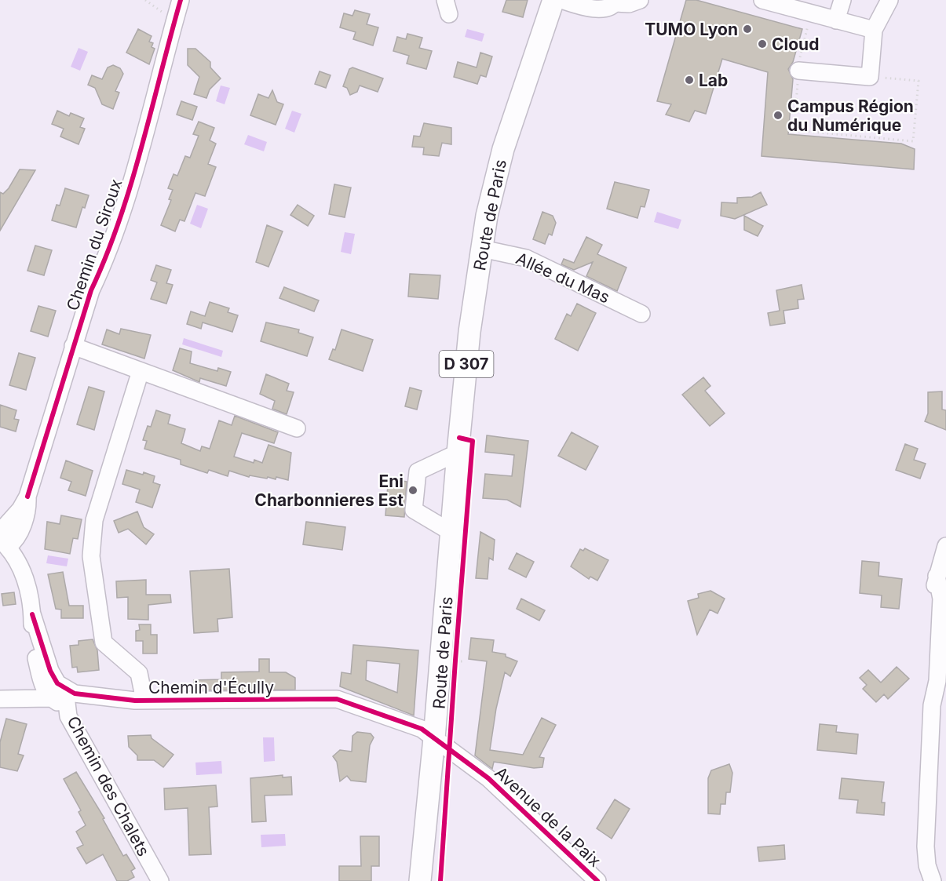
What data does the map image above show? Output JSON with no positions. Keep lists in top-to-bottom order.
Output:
{
  "streets": {
    "main road": ["Route de Paris", "D 307"],
    "street": [
      "Chemin du Siroux",
      "Allée du Mas",
      "Chemin d'Écully",
      "Chemin des Chalets",
      "Avenue de la Paix"
    ]
  },
  "crossings": [
    ["Route de Paris", "Allée du Mas"],
    ["Route de Paris", "Chemin d'Écully"],
    ["Route de Paris", "Avenue de la Paix"],
    ["Chemin d'Écully", "Chemin des Chalets"],
    ["Chemin d'Écully", "Avenue de la Paix"]
  ],
  "places": [
    "TUMO Lyon",
    "Cloud",
    "Lab",
    "Campus Région du Numérique",
    "Eni Charbonnieres Est"
  ]
}
